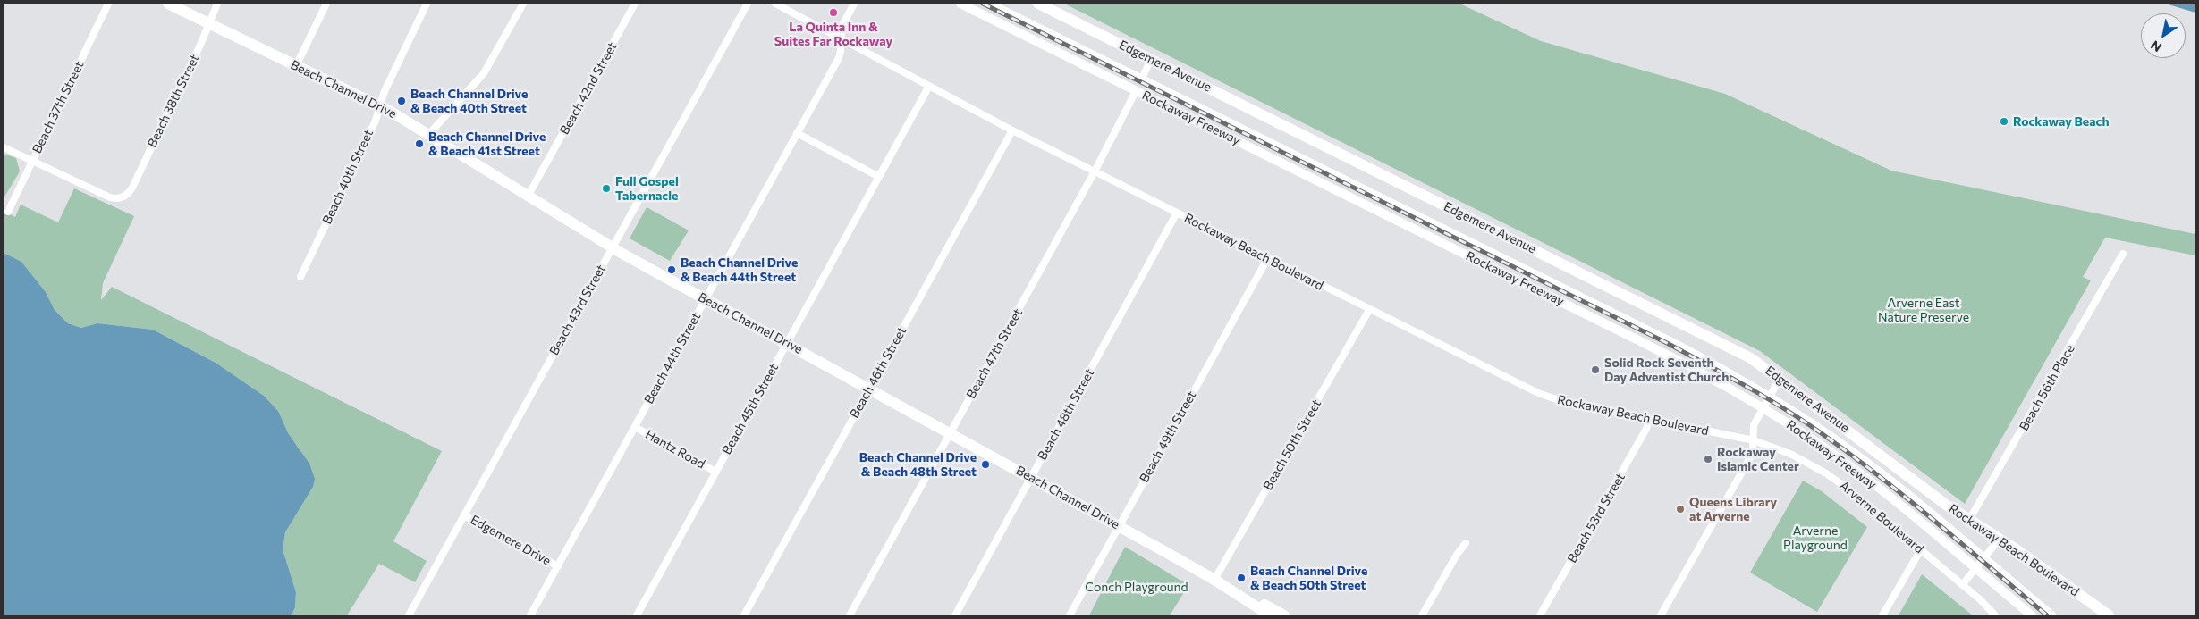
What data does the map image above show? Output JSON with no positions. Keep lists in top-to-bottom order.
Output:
{
  "streets": {
    "main road": ["Edgemere Avenue", "Beach Channel Drive", "Rockaway Beach Boulevard"],
    "street": [
      "Beach 42nd Street",
      "Beach 38th Street",
      "Beach 37th Street",
      "Rockaway Freeway",
      "Beach 40th Street",
      "Beach 43rd Street",
      "Beach 47th Street",
      "Beach 44th Street",
      "Beach 46th Street",
      "Beach 56th Place",
      "Beach 45th Street",
      "Beach 48th Street",
      "Beach 49th Street",
      "Beach 50th Street",
      "Hantz Road",
      "Arverne Boulevard",
      "Beach 53rd Street",
      "Edgemere Drive"
    ]
  },
  "crossings": [
    ["Edgemere Avenue", "Rockaway Beach Boulevard"],
    ["Beach 42nd Street", "Beach Channel Drive"],
    ["Beach Channel Drive", "Beach 38th Street"],
    ["Beach Channel Drive", "Beach 40th Street"],
    ["Beach Channel Drive", "Beach 43rd Street"],
    ["Beach Channel Drive", "Beach 47th Street"],
    ["Beach Channel Drive", "Beach 44th Street"],
    ["Beach Channel Drive", "Beach 46th Street"],
    ["Beach Channel Drive", "Beach 45th Street"],
    ["Beach Channel Drive", "Beach 48th Street"],
    ["Beach Channel Drive", "Beach 49th Street"],
    ["Beach Channel Drive", "Beach 50th Street"],
    ["Beach 38th Street", "Beach 37th Street"],
    ["Rockaway Freeway", "Beach 47th Street"],
    ["Rockaway Beach Boulevard", "Beach 47th Street"],
    ["Rockaway Beach Boulevard", "Beach 44th Street"],
    ["Rockaway Beach Boulevard", "Beach 46th Street"],
    ["Rockaway Beach Boulevard", "Beach 56th Place"],
    ["Rockaway Beach Boulevard", "Beach 45th Street"],
    ["Rockaway Beach Boulevard", "Beach 48th Street"],
    ["Rockaway Beach Boulevard", "Beach 49th Street"],
    ["Rockaway Beach Boulevard", "Beach 50th Street"],
    ["Rockaway Beach Boulevard", "Arverne Boulevard"],
    ["Rockaway Beach Boulevard", "Beach 53rd Street"],
    ["Beach 43rd Street", "Edgemere Drive"],
    ["Beach 44th Street", "Hantz Road"],
    ["Beach 44th Street", "Edgemere Drive"],
    ["Beach 45th Street", "Hantz Road"]
  ],
  "parks": ["Arverne East Nature Preserve", "Arverne Playground", "Conch Playground"],
  "places": [
    "La Quinta Inn & Suites Far Rockaway",
    "Beach Channel Drive & Beach 40th Street",
    "Rockaway Beach",
    "Beach Channel Drive & Beach 41st Street",
    "Full Gospel Tabernacle",
    "Beach Channel Drive & Beach 44th Street",
    "Solid Rock Seventh Day Adventist Church",
    "Rockaway Islamic Center",
    "Beach Channel Drive & Beach 48th Street",
    "Queens Library at Arverne",
    "Beach Channel Drive & Beach 50th Street"
  ],
  "north": "bottom left"
}
